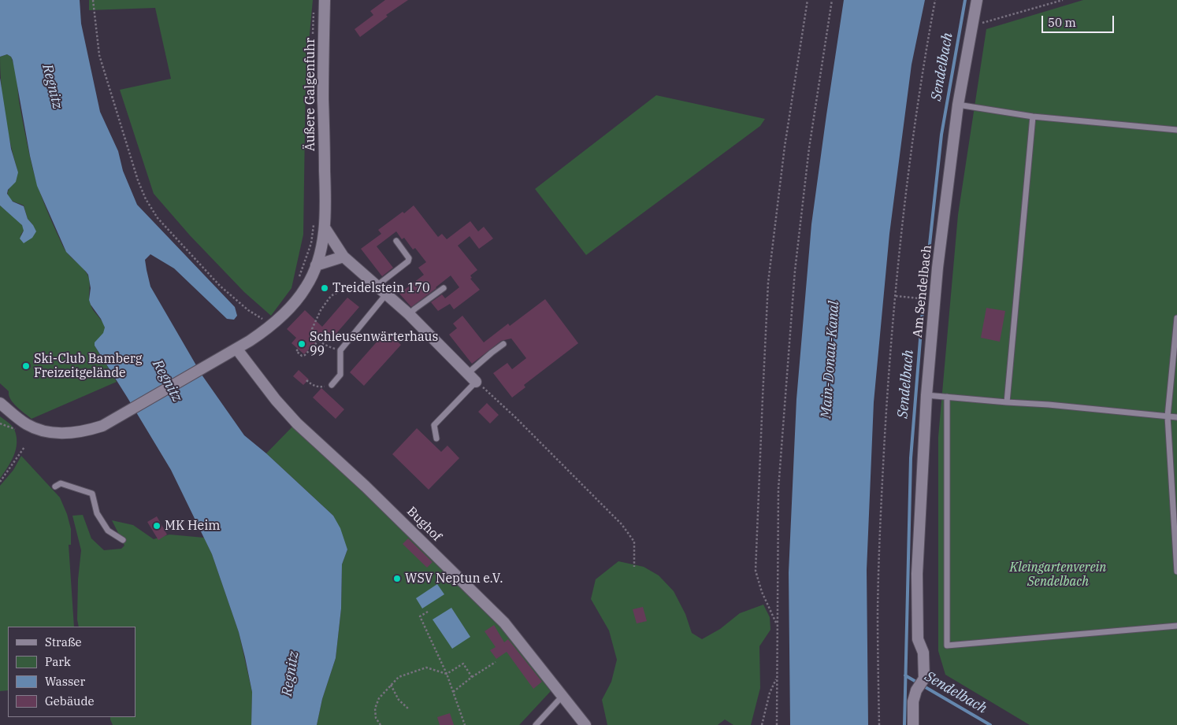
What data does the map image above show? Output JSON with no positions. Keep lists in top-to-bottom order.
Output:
{
  "streets": {
    "street": ["Äußere Galgenfuhr", "Am Sendelbach", "Bughof"]
  },
  "crossings": [
    ["Äußere Galgenfuhr", "Bughof"]
  ],
  "water": ["Sendelbach", "Regnitz", "Main-Donau-Kanal"],
  "parks": ["Kleingartenverein Sendelbach"],
  "places": [
    "Treidelstein 170",
    "Schleusenwärterhaus 99",
    "Ski-Club Bamberg Freizeitgelände",
    "MK Heim",
    "WSV Neptun e.V."
  ],
  "legend": [
    "Straße",
    "Park",
    "Wasser",
    "Gebäude"
  ],
  "scale_bar": "50 m"
}
